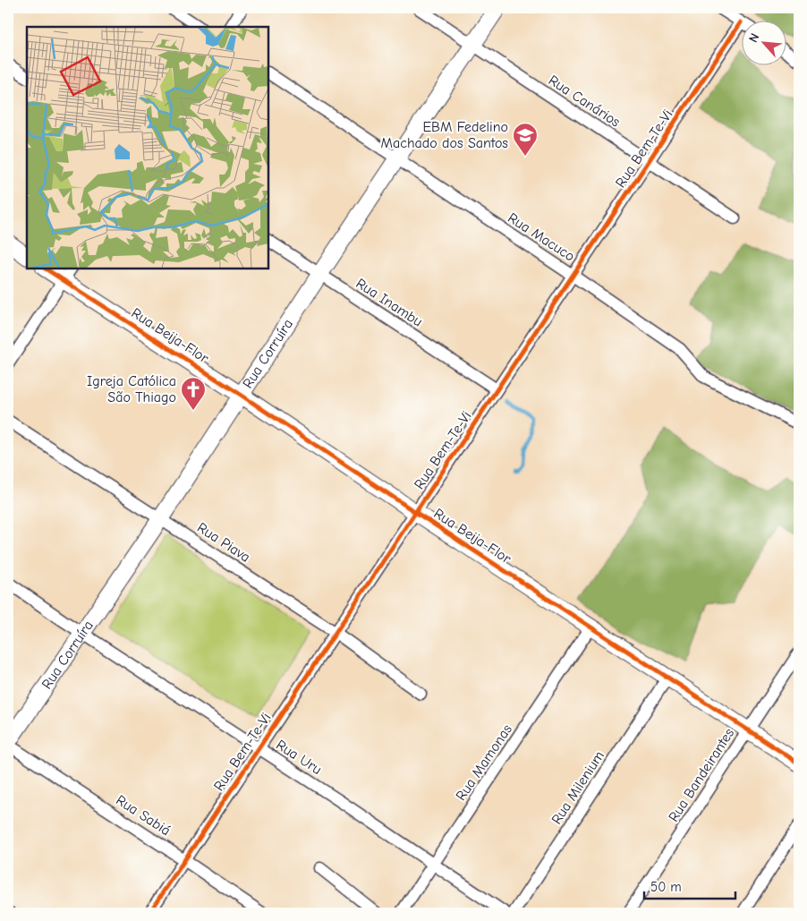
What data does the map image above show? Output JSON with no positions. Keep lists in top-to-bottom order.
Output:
{
  "streets": {
    "street": [
      "Rua Canários",
      "Rua Bem-Te-Vi",
      "Rua Macuco",
      "Rua Inambu",
      "Rua Beija-Flor",
      "Rua Corruíra",
      "Rua Piava",
      "Rua Uru",
      "Rua Mamonas",
      "Rua Bandeirantes",
      "Rua Milenium",
      "Rua Sabiá"
    ]
  },
  "crossings": [
    ["Rua Canários", "Rua Bem-Te-Vi"],
    ["Rua Canários", "Rua Corruíra"],
    ["Rua Bem-Te-Vi", "Rua Macuco"],
    ["Rua Bem-Te-Vi", "Rua Inambu"],
    ["Rua Bem-Te-Vi", "Rua Beija-Flor"],
    ["Rua Bem-Te-Vi", "Rua Piava"],
    ["Rua Bem-Te-Vi", "Rua Uru"],
    ["Rua Bem-Te-Vi", "Rua Sabiá"],
    ["Rua Macuco", "Rua Corruíra"],
    ["Rua Inambu", "Rua Corruíra"],
    ["Rua Beija-Flor", "Rua Corruíra"],
    ["Rua Beija-Flor", "Rua Mamonas"],
    ["Rua Beija-Flor", "Rua Bandeirantes"],
    ["Rua Beija-Flor", "Rua Milenium"],
    ["Rua Corruíra", "Rua Piava"],
    ["Rua Corruíra", "Rua Uru"],
    ["Rua Corruíra", "Rua Sabiá"],
    ["Rua Uru", "Rua Mamonas"]
  ],
  "places": {
    "school or university": ["EBM Fedelino Machado dos Santos"],
    "church": ["Igreja Católica São Thiago"]
  },
  "scale_bar": "50 m",
  "north": "top left"
}
